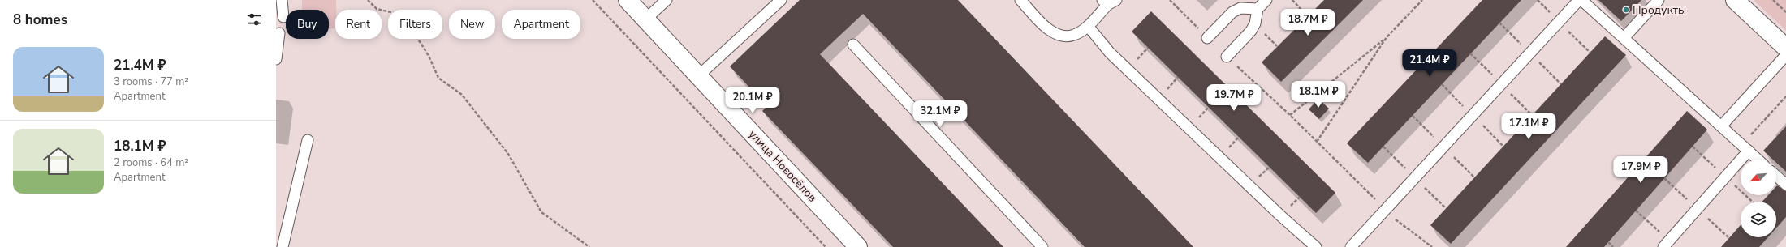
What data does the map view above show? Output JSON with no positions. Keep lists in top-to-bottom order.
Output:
{
  "streets": {
    "street": ["улица Новосёлов"]
  },
  "places": ["Продукты"],
  "north": "bottom left",
  "page": {
    "heading": "8 homes",
    "price": [
      "18.7M ₽",
      "21.4M ₽",
      "18.1M ₽",
      "19.7M ₽",
      "20.1M ₽",
      "32.1M ₽",
      "17.1M ₽",
      "17.9M ₽"
    ],
    "chip": [
      "Buy",
      "Rent",
      "Filters",
      "New",
      "Apartment"
    ],
    "list": [
      {
        "name": "21.4M ₽",
        "note": "3 rooms · 77 m² · Apartment"
      },
      {
        "name": "18.1M ₽",
        "note": "2 rooms · 64 m² · Apartment"
      }
    ]
  }
}
